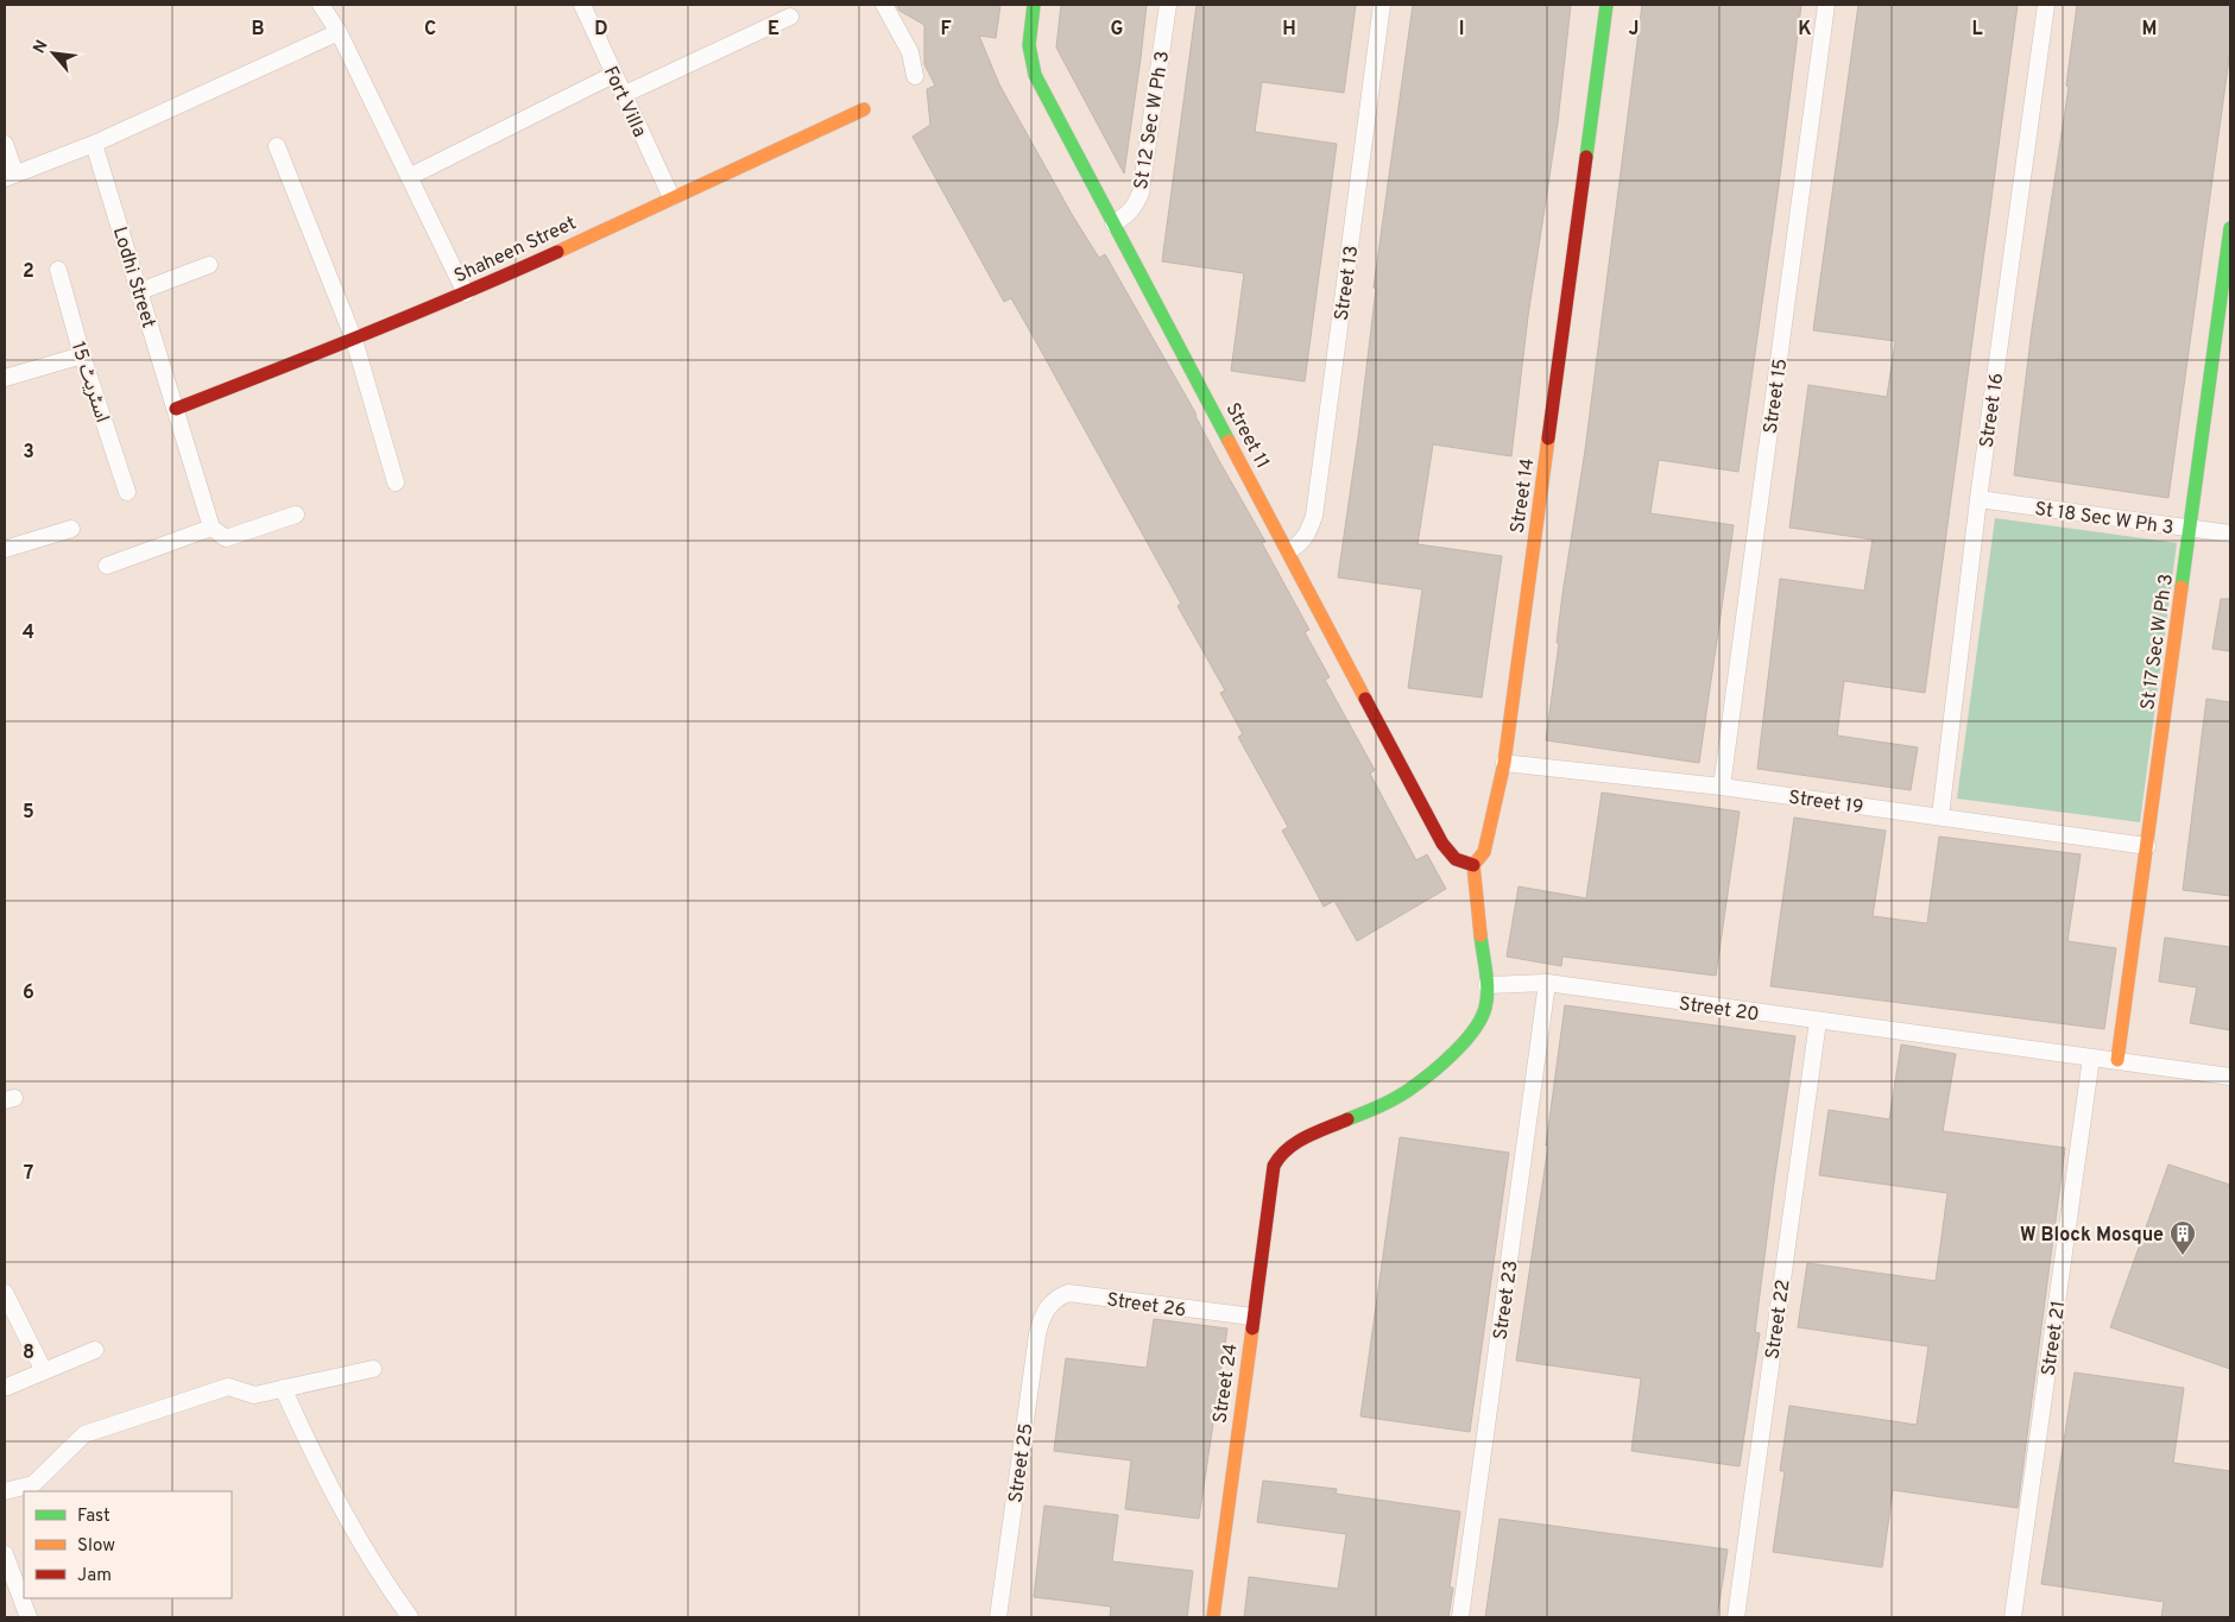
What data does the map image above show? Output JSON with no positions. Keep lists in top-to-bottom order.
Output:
{
  "streets": {
    "street": [
      "Fort Villa",
      "St 12 Sec W Ph 3",
      "Shaheen Street",
      "Lodhi Street",
      "Street 13",
      "اسٹریٹ 15",
      "Street 15",
      "Street 16",
      "Street 11",
      "Street 14",
      "St 18 Sec W Ph 3",
      "St 17 Sec W Ph 3",
      "Street 19",
      "Street 20",
      "Street 23",
      "Street 26",
      "Street 22",
      "Street 21",
      "Street 24",
      "Street 25"
    ]
  },
  "crossings": [
    ["Fort Villa", "Shaheen Street"],
    ["St 12 Sec W Ph 3", "Street 11"],
    ["Shaheen Street", "Lodhi Street"],
    ["Street 13", "Street 11"],
    ["Street 15", "Street 19"],
    ["Street 16", "St 18 Sec W Ph 3"],
    ["Street 16", "Street 19"],
    ["Street 11", "Street 14"],
    ["Street 14", "Street 19"],
    ["St 18 Sec W Ph 3", "St 17 Sec W Ph 3"],
    ["St 17 Sec W Ph 3", "Street 19"],
    ["St 17 Sec W Ph 3", "Street 20"],
    ["Street 20", "Street 23"],
    ["Street 20", "Street 22"],
    ["Street 20", "Street 21"],
    ["Street 20", "Street 24"],
    ["Street 26", "Street 24"],
    ["Street 26", "Street 25"]
  ],
  "places": {
    "building": ["W Block Mosque"]
  },
  "legend": ["Fast", "Slow", "Jam"],
  "north": "top left",
  "grid": {
    "columns": [
      "B",
      "C",
      "D",
      "E",
      "F",
      "G",
      "H",
      "I",
      "J",
      "K",
      "L",
      "M"
    ],
    "rows": [
      "2",
      "3",
      "4",
      "5",
      "6",
      "7",
      "8"
    ]
  }
}
